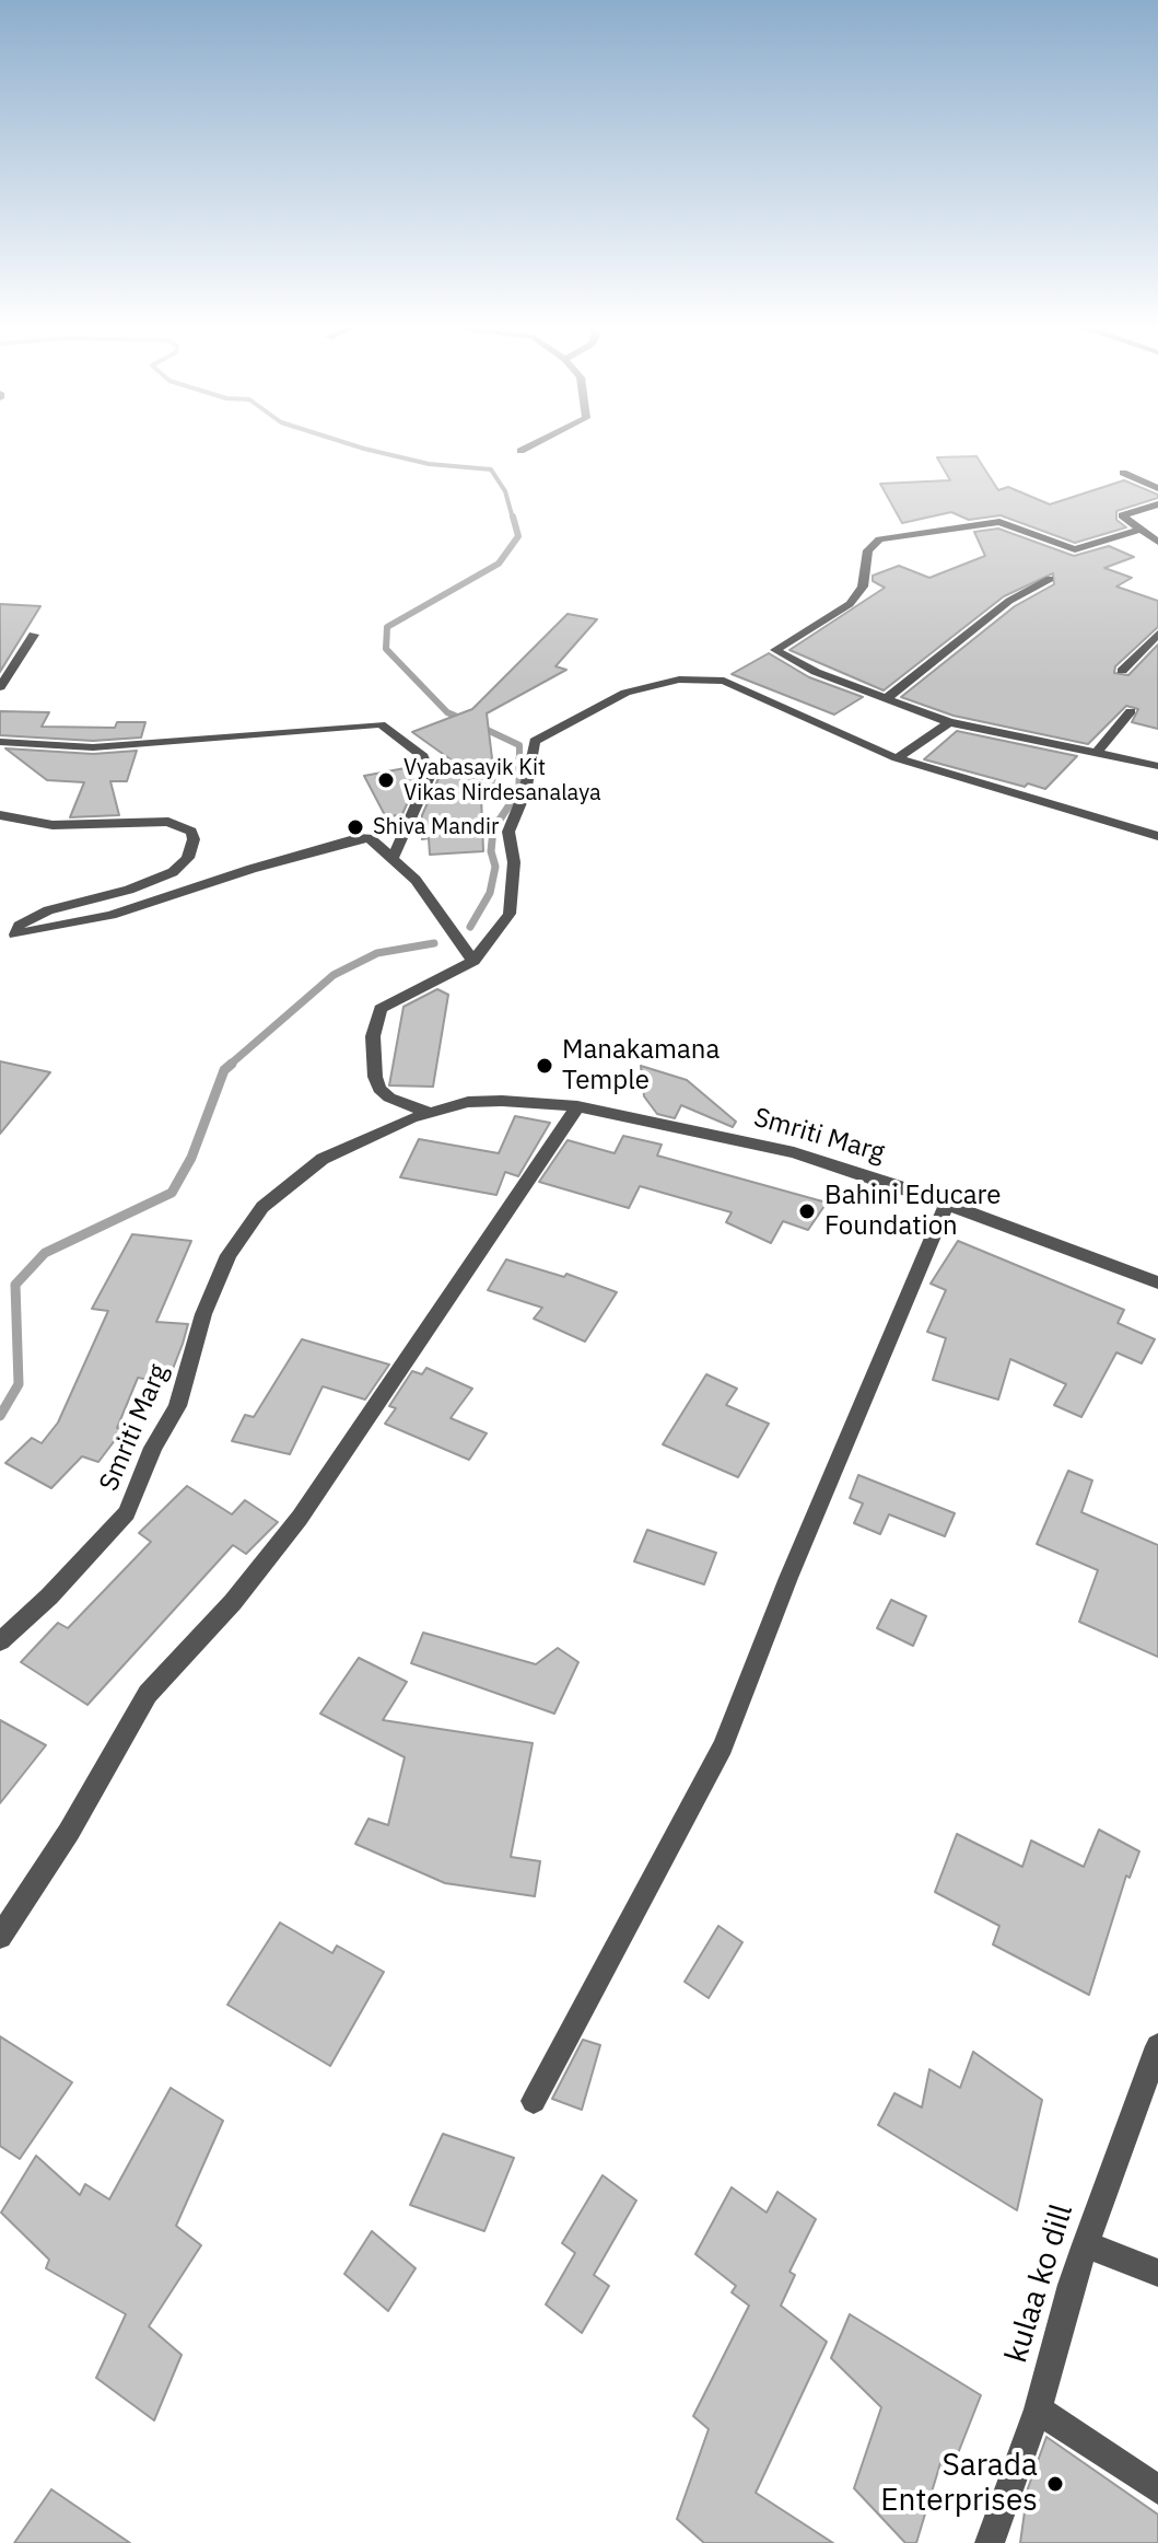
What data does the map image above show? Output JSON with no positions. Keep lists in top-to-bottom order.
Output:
{
  "streets": {
    "street": ["Smriti Marg", "kulaa ko dill"]
  },
  "places": [
    "Vyabasayik Kit Vikas Nirdesanalaya",
    "Shiva Mandir",
    "Manakamana Temple",
    "Bahini Educare Foundation",
    "Sarada Enterprises"
  ]
}
